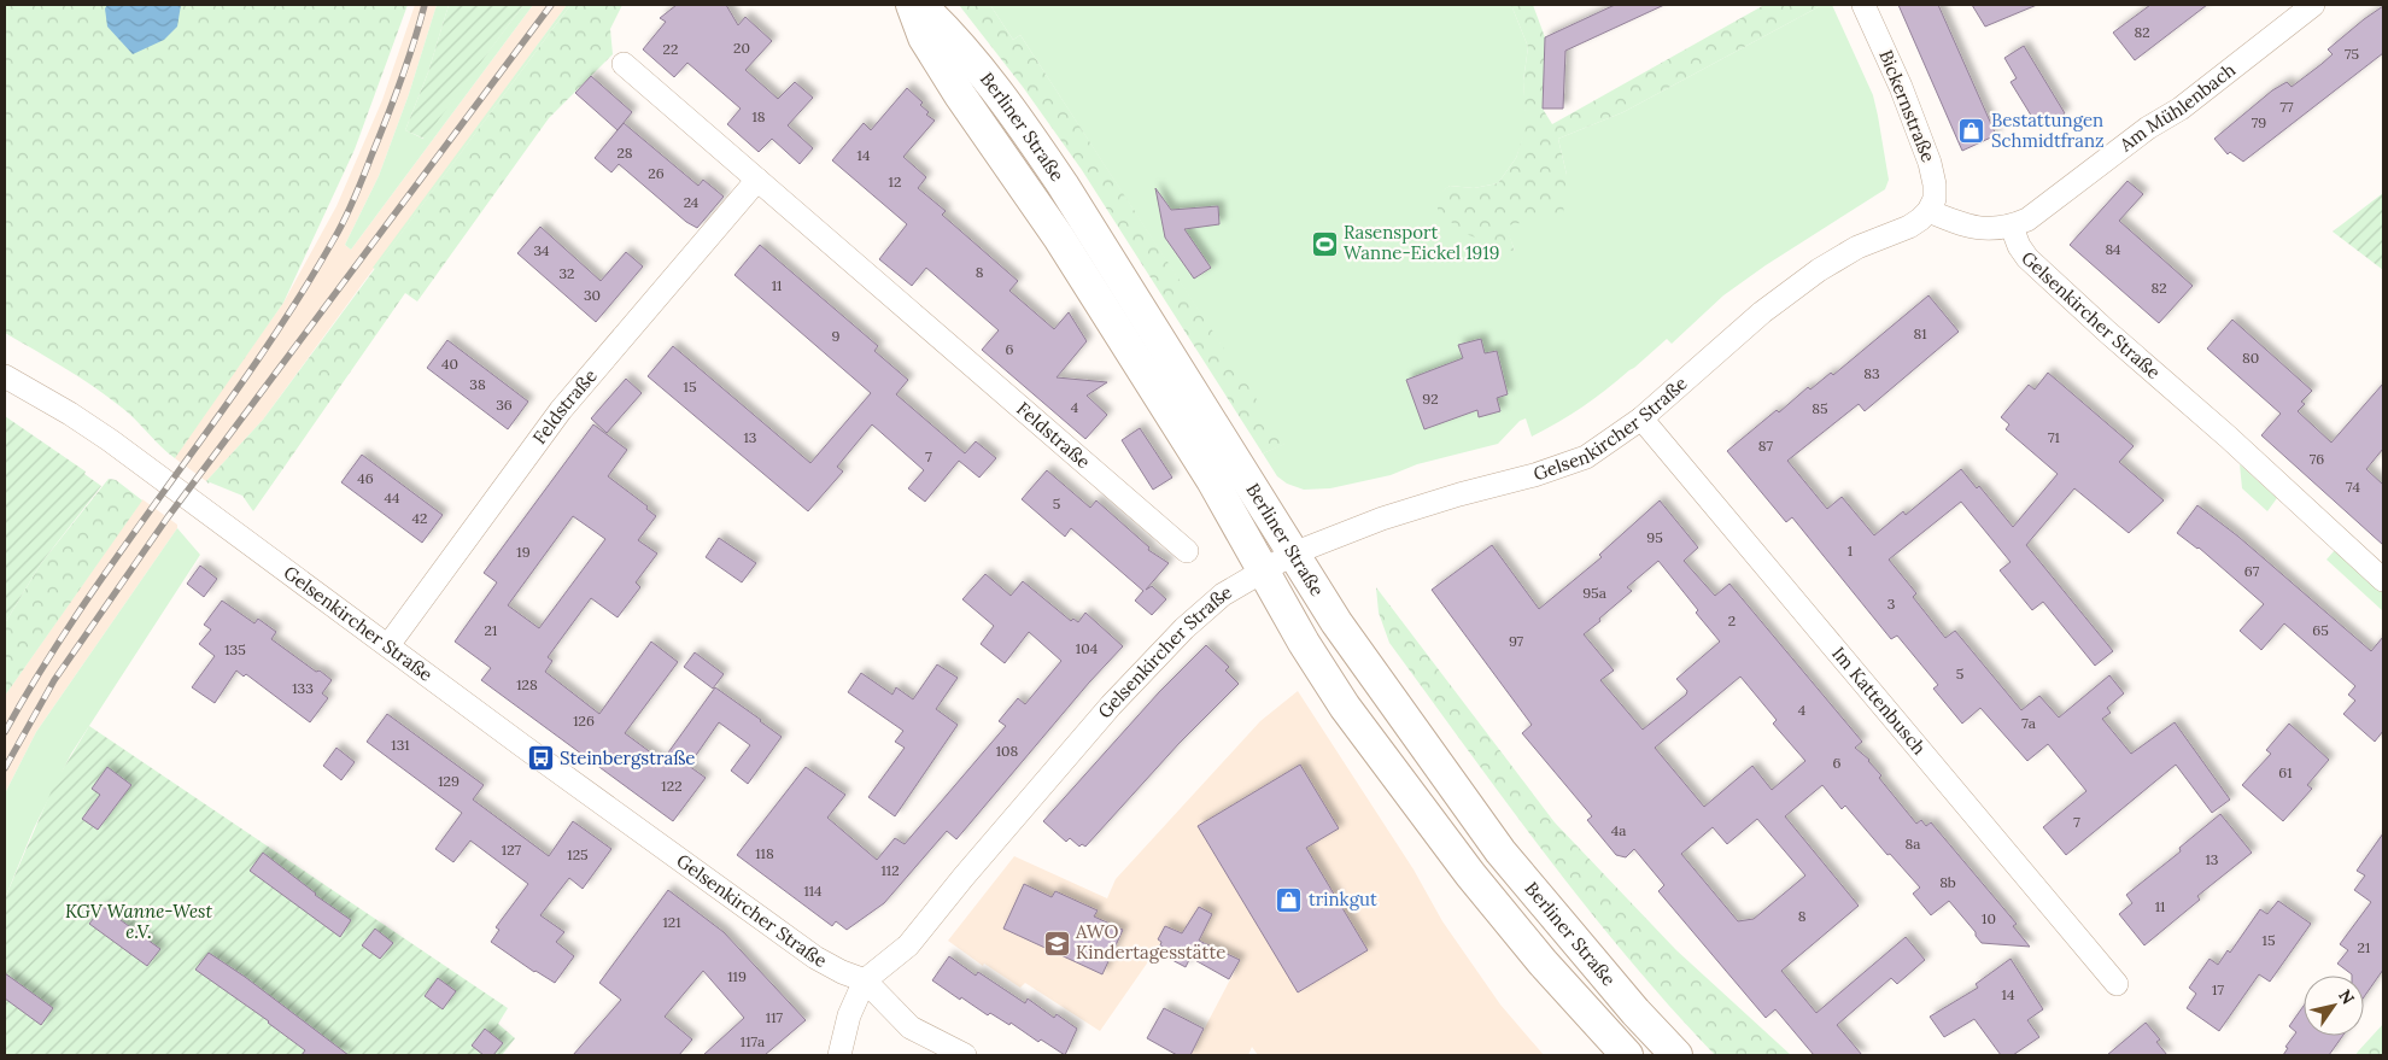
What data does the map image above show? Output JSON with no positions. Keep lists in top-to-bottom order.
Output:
{
  "streets": {
    "main road": ["Berliner Straße"],
    "street": [
      "Bickernstraße",
      "Am Mühlenbach",
      "Gelsenkircher Straße",
      "Feldstraße",
      "Im Kattenbusch"
    ]
  },
  "crossings": [
    ["Bickernstraße", "Gelsenkircher Straße"],
    ["Am Mühlenbach", "Gelsenkircher Straße"],
    ["Berliner Straße", "Gelsenkircher Straße"],
    ["Gelsenkircher Straße", "Feldstraße"],
    ["Gelsenkircher Straße", "Im Kattenbusch"]
  ],
  "parks": ["KGV Wanne-West e.V."],
  "places": {
    "shop": ["Bestattungen Schmidtfranz", "trinkgut"],
    "sports": ["Rasensport Wanne-Eickel 1919"],
    "bus stop": ["Steinbergstraße"],
    "school or university": ["AWO Kindertagesstätte"]
  },
  "house_numbers": [
    "82",
    "20",
    "22",
    "75",
    "77",
    "18",
    "79",
    "28",
    "14",
    "26",
    "12",
    "24",
    "84",
    "34",
    "8",
    "32",
    "11",
    "82",
    "30",
    "81",
    "9",
    "6",
    "80",
    "40",
    "83",
    "38",
    "15",
    "92",
    "36",
    "4",
    "85",
    "13",
    "71",
    "87",
    "7",
    "76",
    "46",
    "74",
    "44",
    "5",
    "42",
    "95",
    "1",
    "19",
    "67",
    "95a",
    "3",
    "2",
    "21",
    "65",
    "97",
    "104",
    "135",
    "5",
    "128",
    "133",
    "4",
    "126",
    "7a",
    "131",
    "108",
    "6",
    "61",
    "129",
    "122",
    "7",
    "4a",
    "8a",
    "127",
    "118",
    "125",
    "13",
    "112",
    "8b",
    "114",
    "11",
    "8",
    "10",
    "121",
    "15",
    "21",
    "119",
    "17",
    "14",
    "117",
    "117a"
  ],
  "north": "top right"
}
